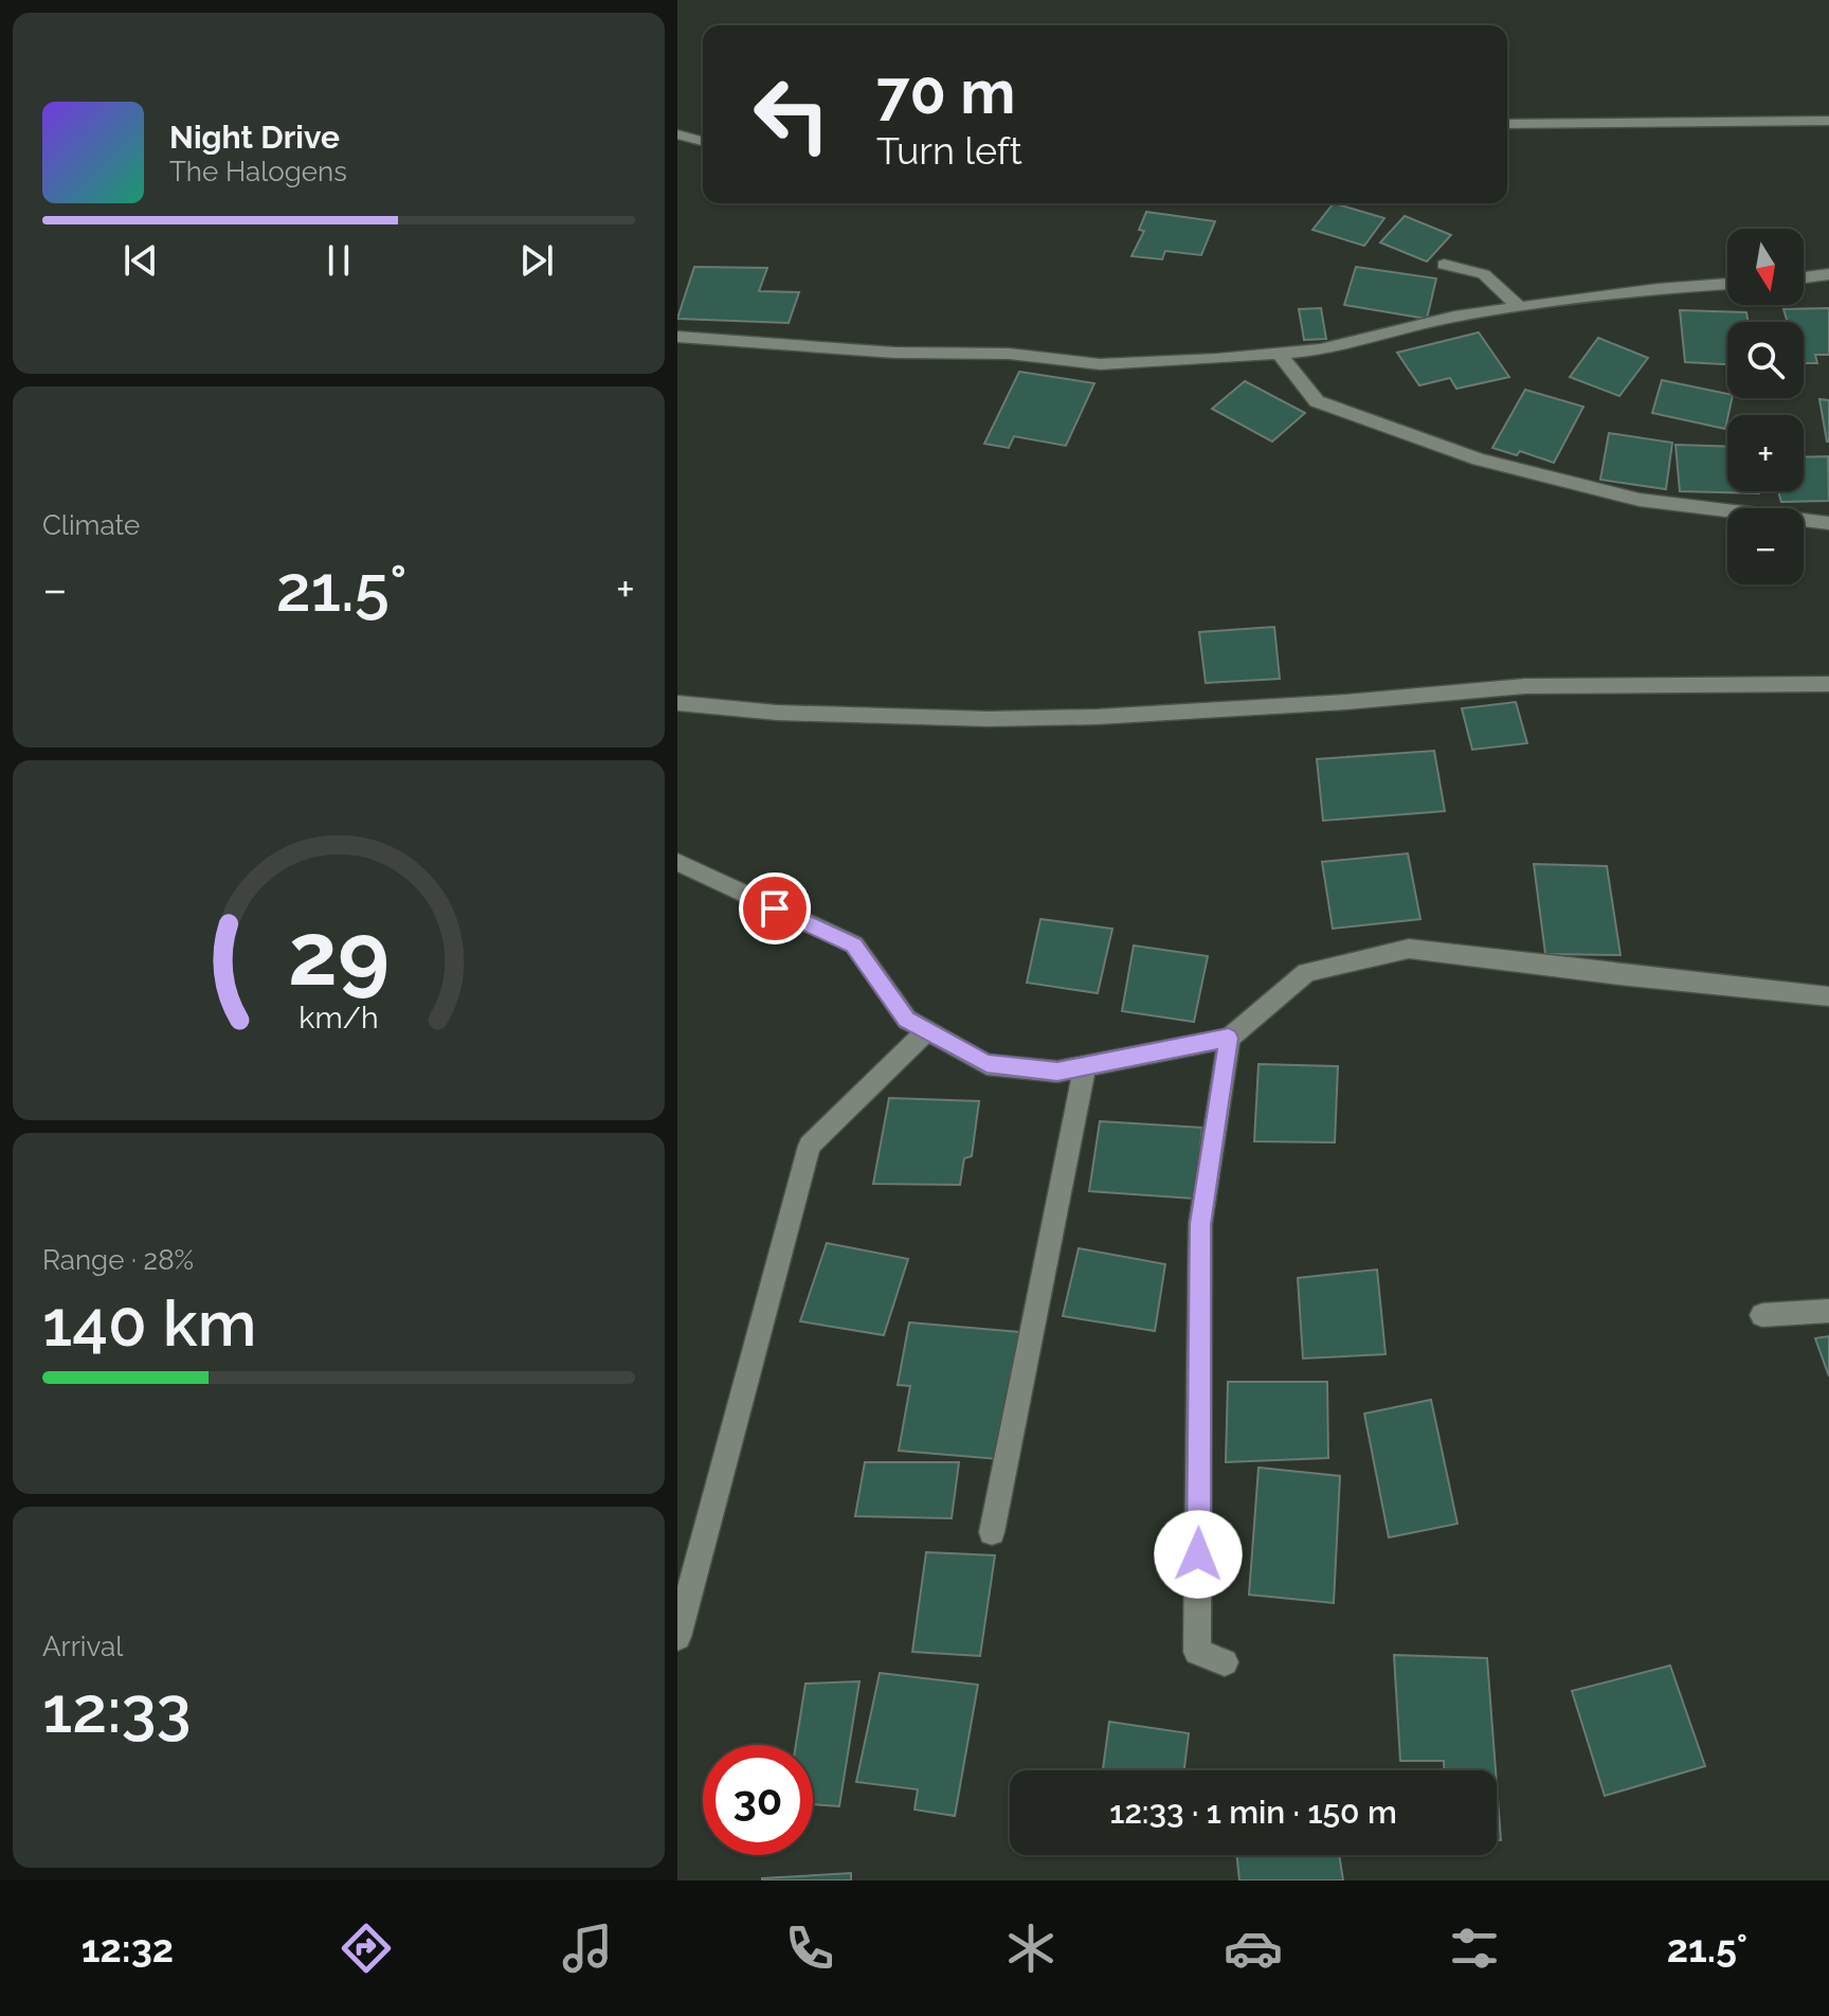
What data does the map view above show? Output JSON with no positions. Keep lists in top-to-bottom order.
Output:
{
  "north": "bottom",
  "page": {
    "turn": ["70 m", "Turn left"],
    "song": ["Night Drive", "The Halogens"],
    "map_buttons": ["+", "−"],
    "tile": [
      "Climate",
      ["Range · 28%", "140 km"],
      ["Arrival", "12:33"]
    ],
    "heat": ["−", "21.5°", "+"],
    "limit": "30",
    "trip": "12:33 · 1 min · 150 m",
    "tabs": ["12:32", "21.5°"],
    "gauge": ["29", "km/h"]
  }
}
